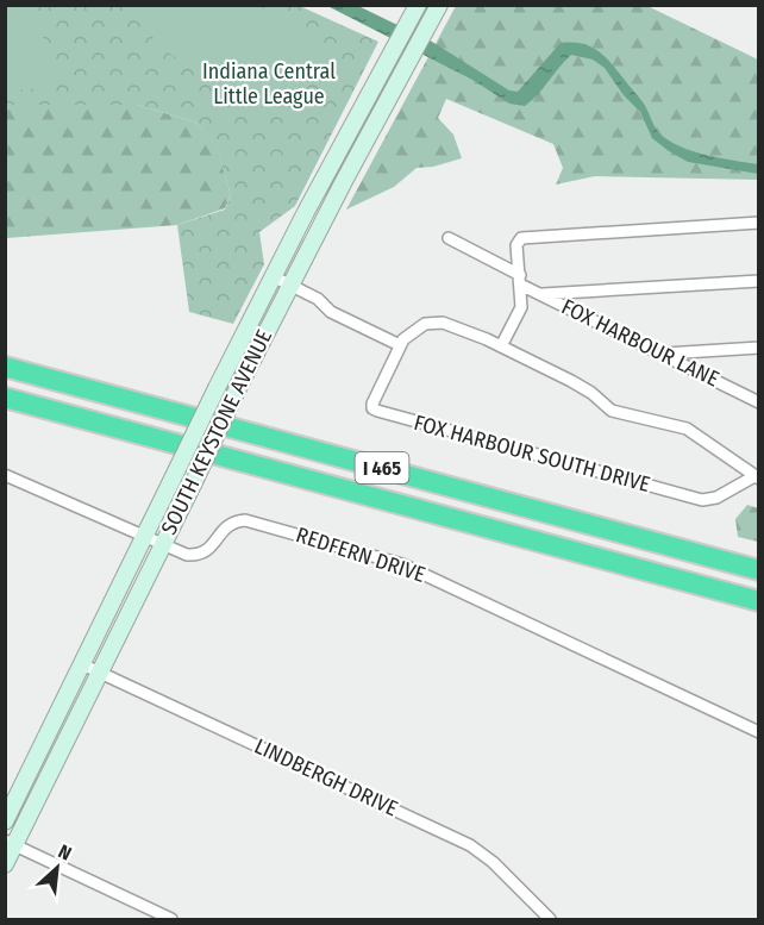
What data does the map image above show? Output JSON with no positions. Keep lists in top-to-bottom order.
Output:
{
  "streets": {
    "highway": ["I 465"],
    "main road": ["SOUTH KEYSTONE AVENUE"],
    "street": [
      "FOX HARBOUR LANE",
      "FOX HARBOUR SOUTH DRIVE",
      "REDFERN DRIVE",
      "LINDBERGH DRIVE"
    ]
  },
  "crossings": [
    ["SOUTH KEYSTONE AVENUE", "REDFERN DRIVE"],
    ["SOUTH KEYSTONE AVENUE", "LINDBERGH DRIVE"]
  ],
  "parks": ["Indiana Central Little League"],
  "north": "top right"
}
